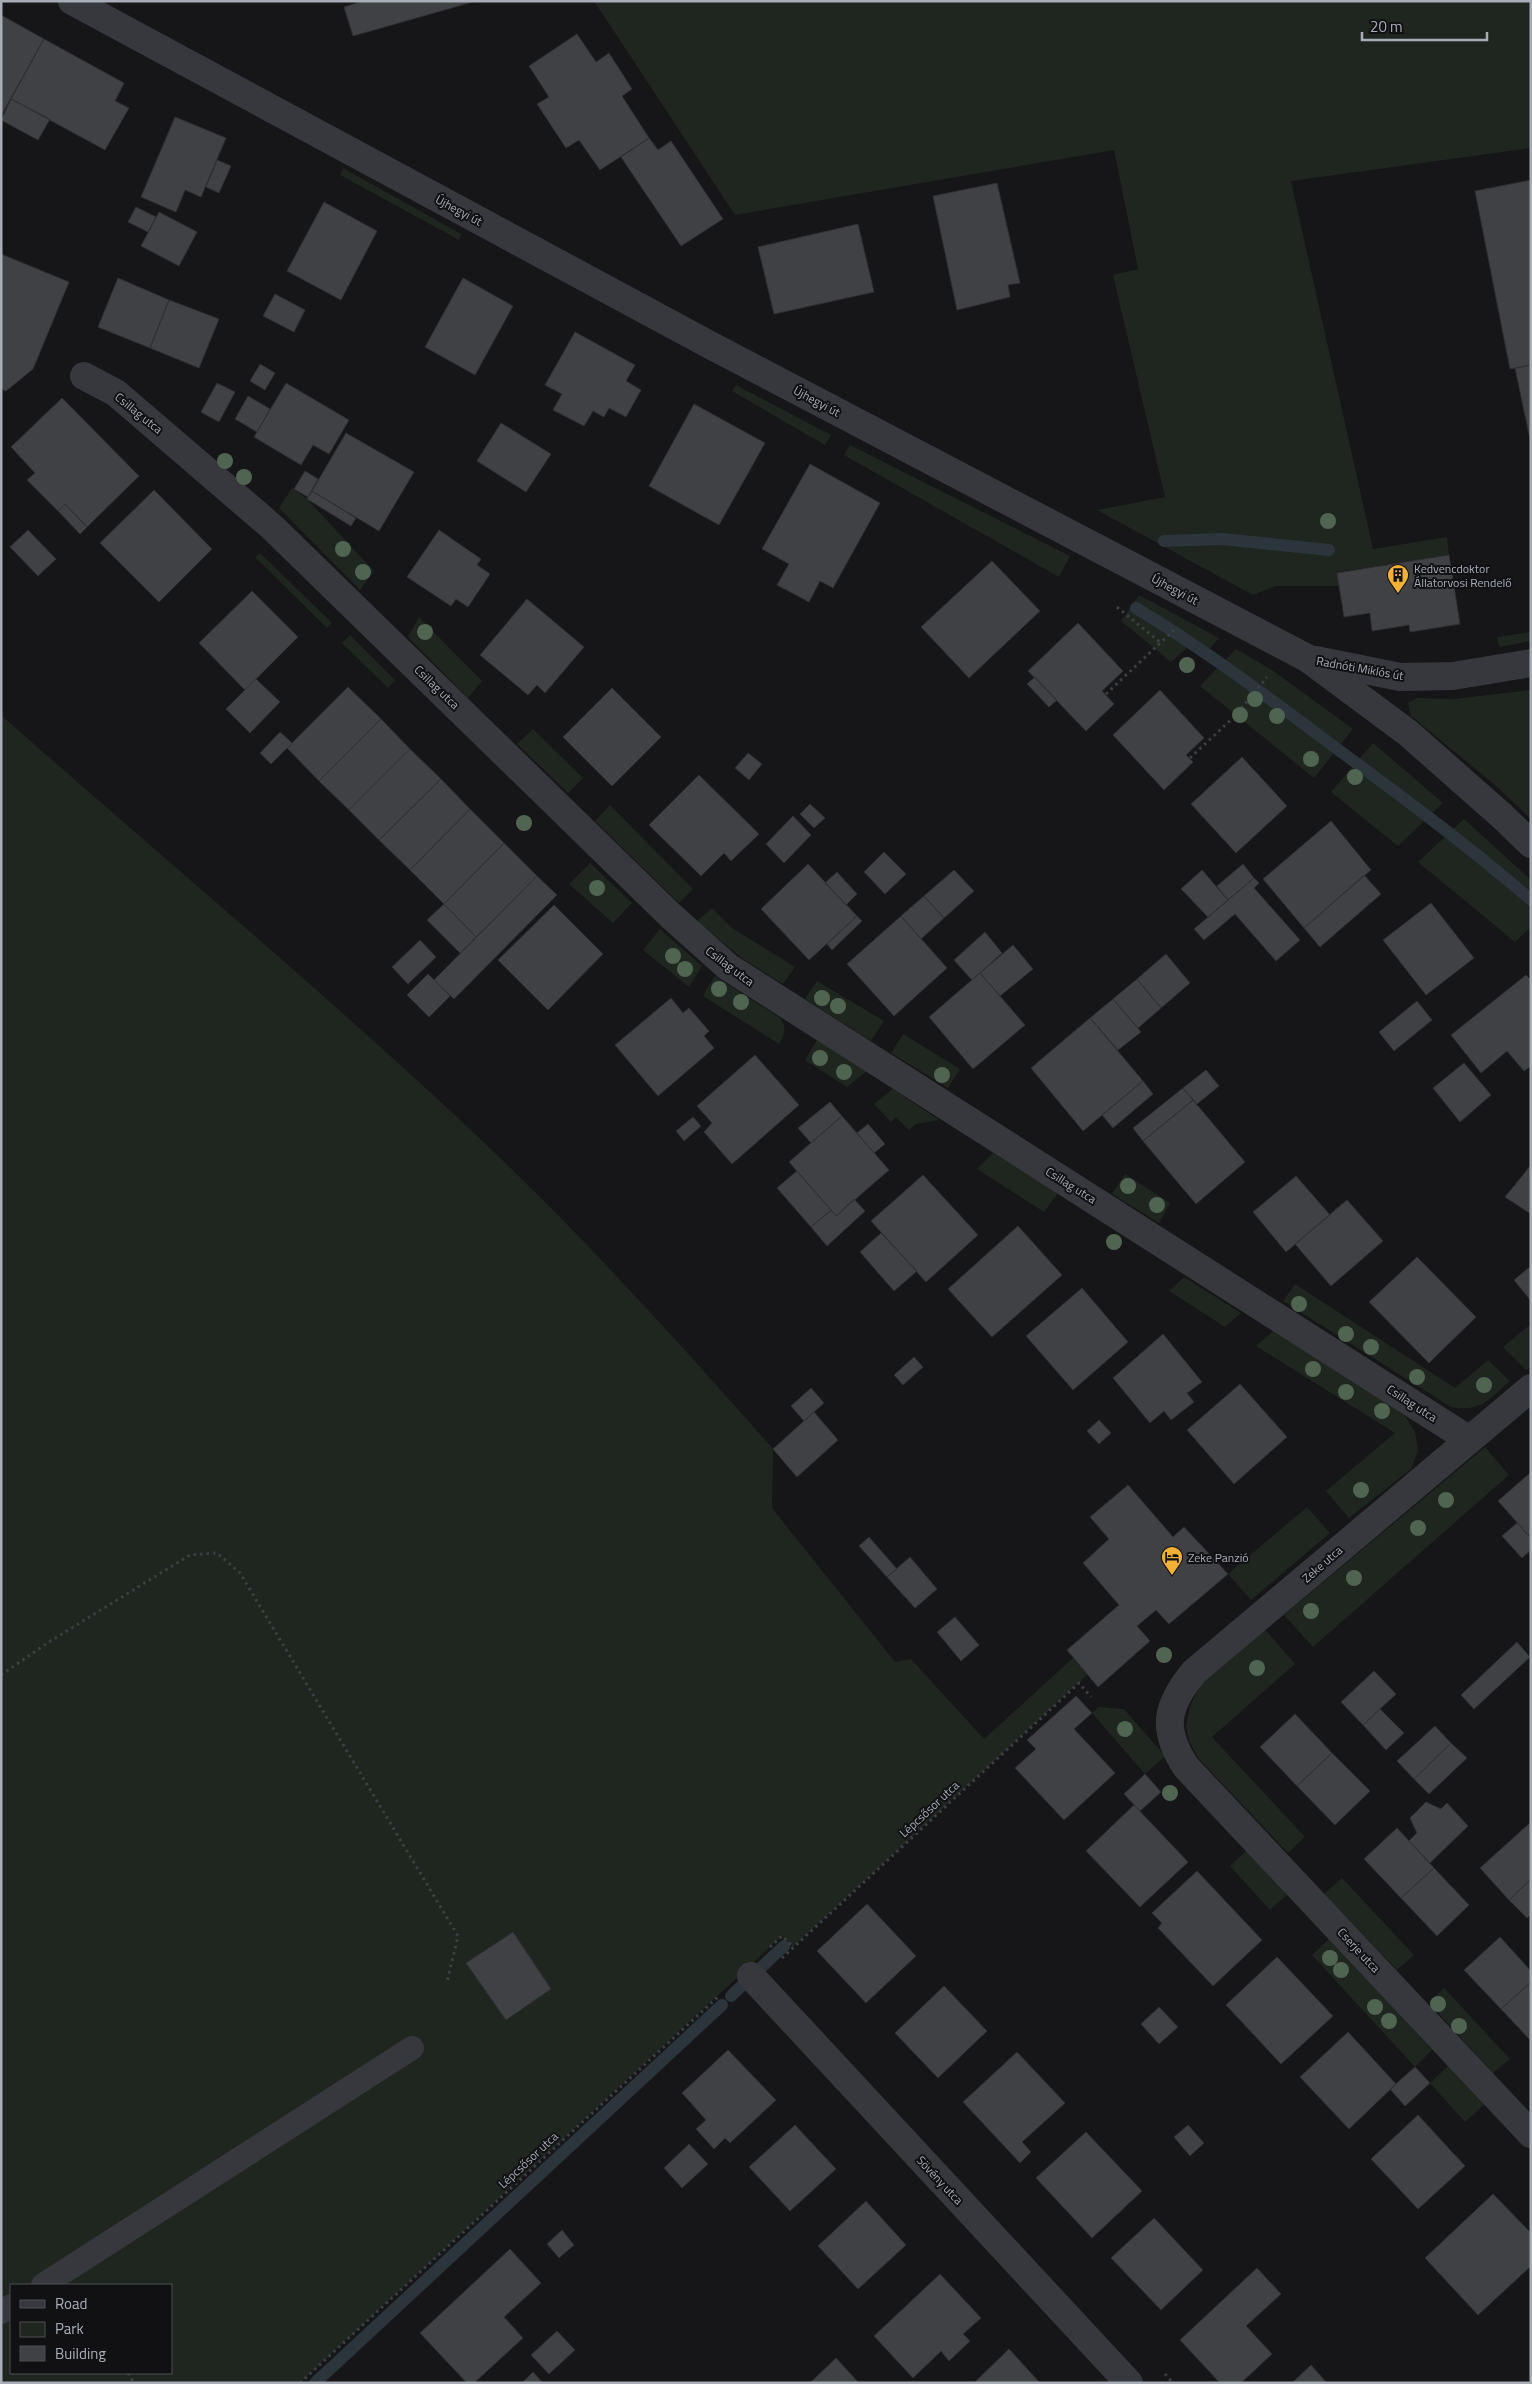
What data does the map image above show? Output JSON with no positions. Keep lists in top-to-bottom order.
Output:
{
  "streets": {
    "street": [
      "Újhegyi út",
      "Csillag utca",
      "Radnóti Miklós út",
      "Zeke utca",
      "Cserje utca",
      "Sövény utca"
    ],
    "path": ["Lépcsősor utca"]
  },
  "crossings": [
    ["Újhegyi út", "Radnóti Miklós út"],
    ["Csillag utca", "Zeke utca"],
    ["Zeke utca", "Cserje utca"]
  ],
  "places": {
    "building": ["Kedvencdoktor Állatorvosi Rendelő"],
    "hotel": ["Zeke Panzió"]
  },
  "legend": ["Road", "Park", "Building"],
  "scale_bar": "20 m"
}
